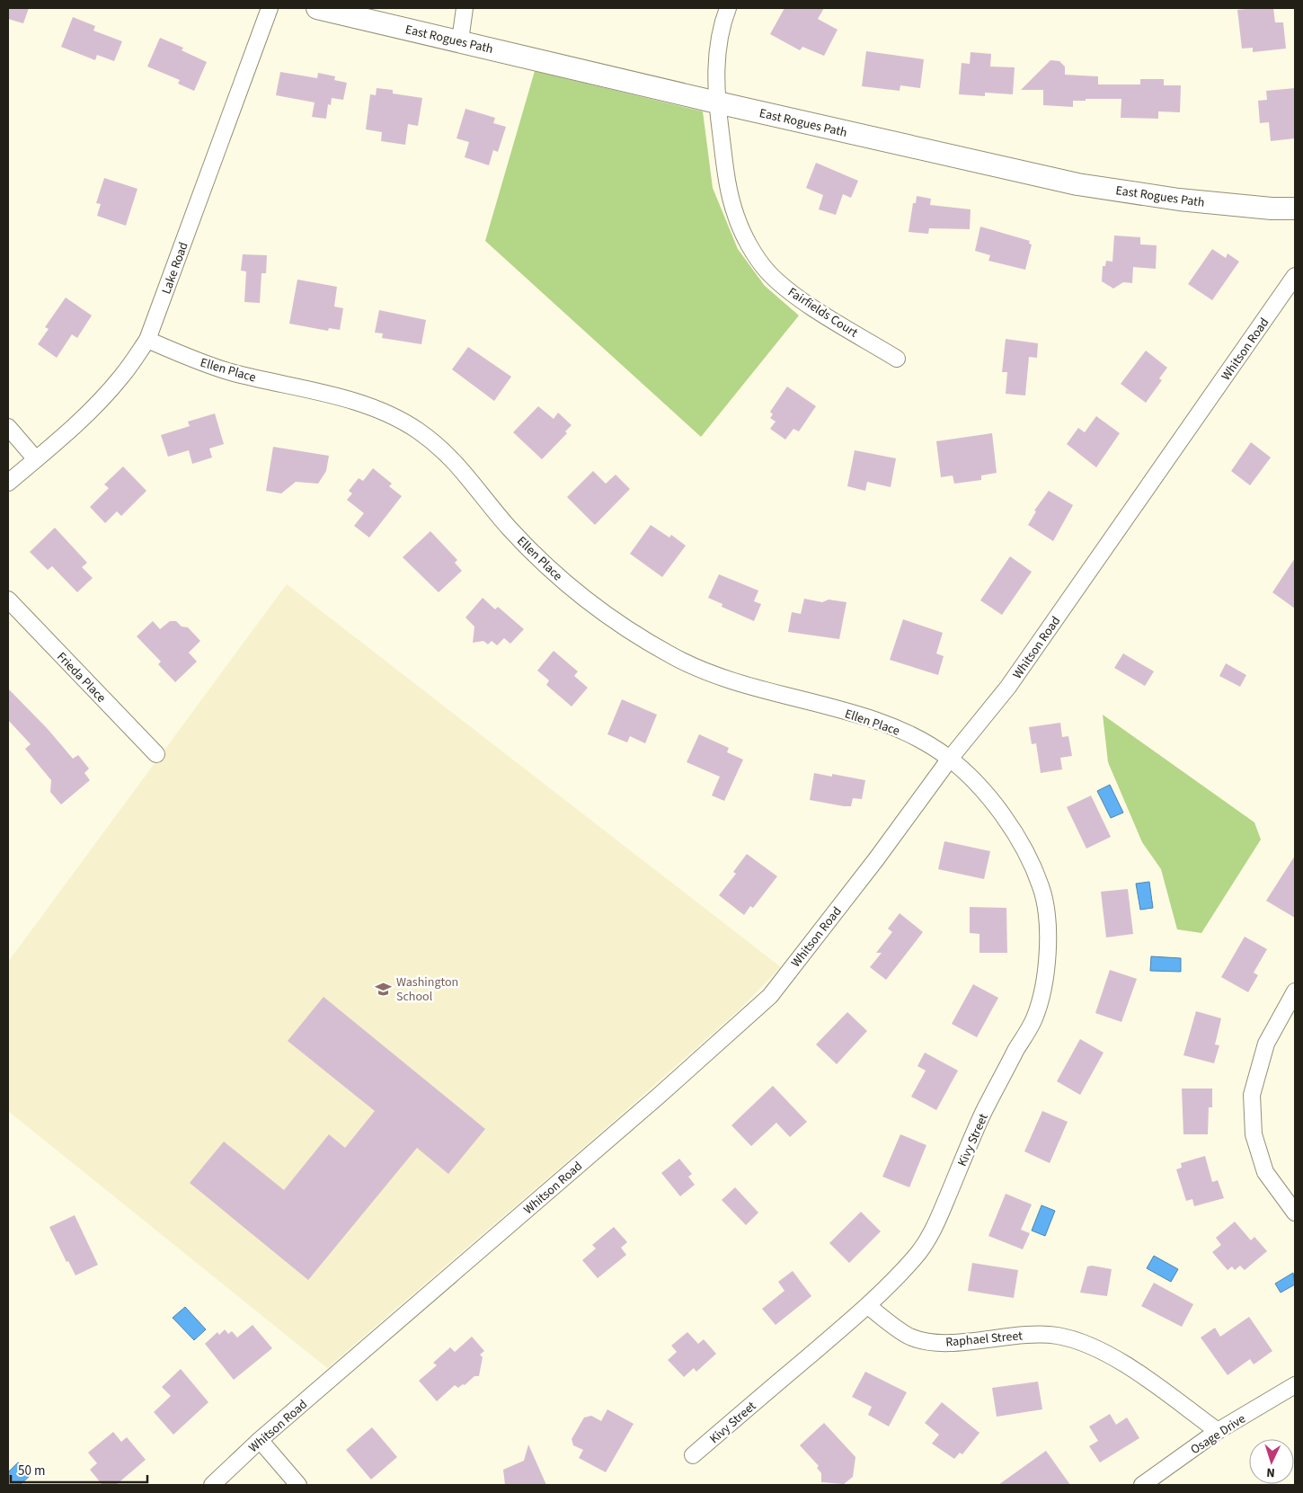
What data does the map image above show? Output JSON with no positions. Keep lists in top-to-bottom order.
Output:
{
  "streets": {
    "street": [
      "East Rogues Path",
      "Lake Road",
      "Fairfields Court",
      "Whitson Road",
      "Ellen Place",
      "Frieda Place",
      "Kivy Street",
      "Raphael Street",
      "Osage Drive"
    ]
  },
  "crossings": [
    ["East Rogues Path", "Fairfields Court"],
    ["Lake Road", "Ellen Place"],
    ["Whitson Road", "Ellen Place"],
    ["Whitson Road", "Kivy Street"],
    ["Ellen Place", "Kivy Street"],
    ["Kivy Street", "Raphael Street"],
    ["Raphael Street", "Osage Drive"]
  ],
  "places": {
    "school or university": ["Washington School"]
  },
  "scale_bar": "50 m",
  "north": "bottom"
}
